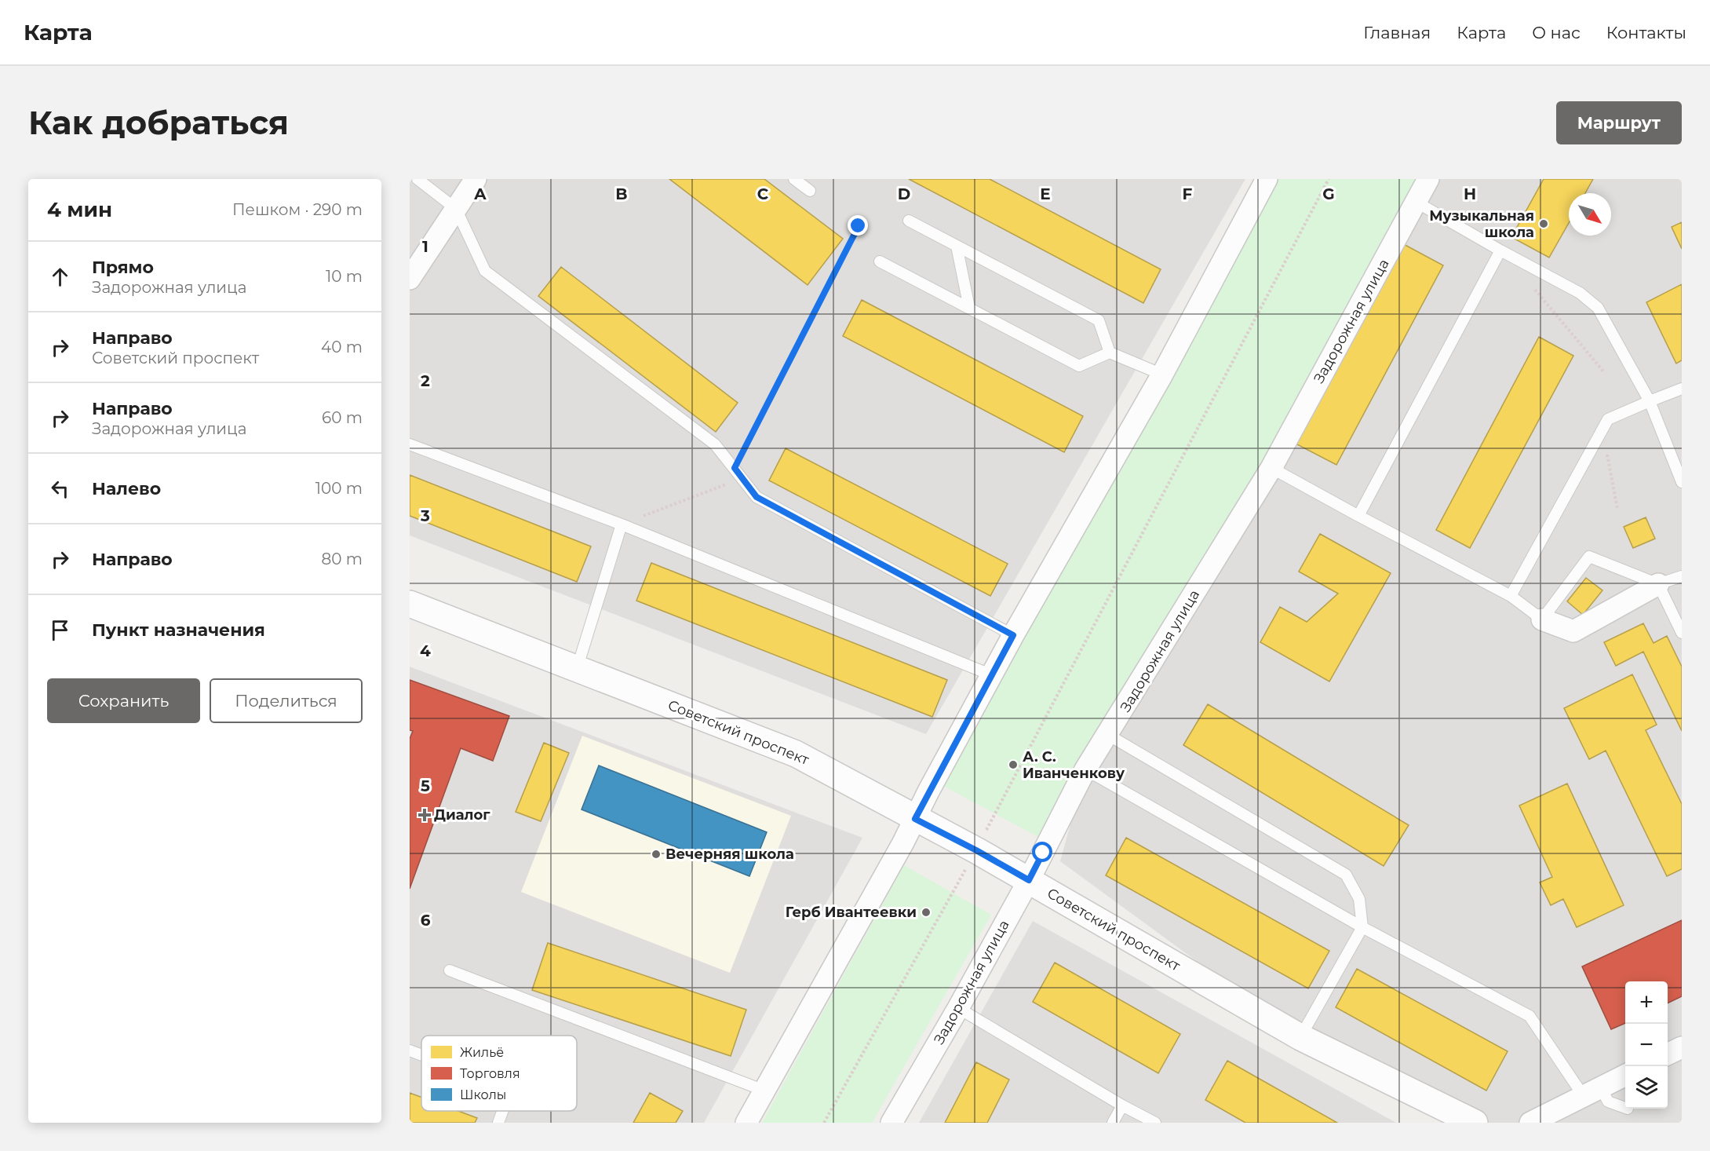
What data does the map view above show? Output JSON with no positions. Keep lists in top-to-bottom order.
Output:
{
  "streets": {
    "street": ["Задорожная улица", "Советский проспект"]
  },
  "crossings": [
    ["Задорожная улица", "Советский проспект"]
  ],
  "places": {
    "other": [
      "Музыкальная школа",
      "А. С. Иванченкову",
      "Вечерняя школа",
      "Герб Ивантеевки"
    ],
    "health": ["Диалог"]
  },
  "legend": ["Жильё", "Торговля", "Школы"],
  "north": "bottom right",
  "page": {
    "header": "Карта",
    "nav": [
      "Главная",
      "Карта",
      "О нас",
      "Контакты"
    ],
    "buttons": [
      "Маршрут",
      ["Сохранить", "Поделиться"]
    ],
    "title": "Как добраться",
    "heading": ["4 мин", "Пешком · 290 m"],
    "list": [
      ["Прямо", "Задорожная улица", "10 m"],
      ["Направо", "Советский проспект", "40 m"],
      ["Направо", "Задорожная улица", "60 m"],
      ["Налево", "100 m"],
      ["Направо", "80 m"],
      "Пункт назначения"
    ],
    "map_buttons": ["+", "−"]
  },
  "grid": {
    "columns": [
      "A",
      "B",
      "C",
      "D",
      "E",
      "F",
      "G",
      "H"
    ],
    "rows": [
      "1",
      "2",
      "3",
      "4",
      "5",
      "6"
    ]
  }
}
